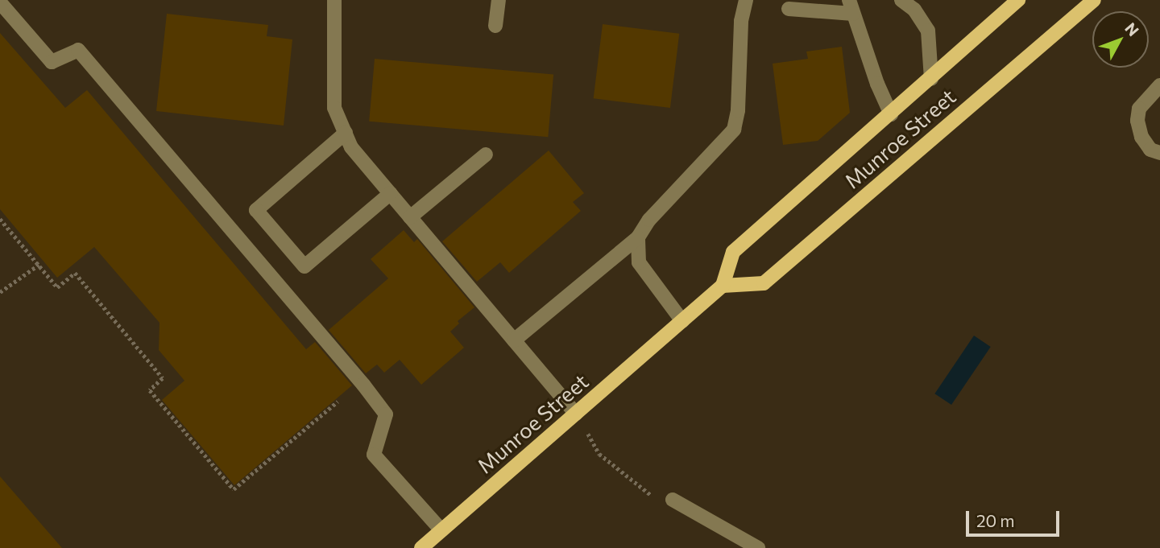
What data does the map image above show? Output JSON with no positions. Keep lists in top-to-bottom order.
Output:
{
  "streets": {
    "main road": ["Munroe Street"]
  },
  "scale_bar": "20 m",
  "north": "top right"
}
